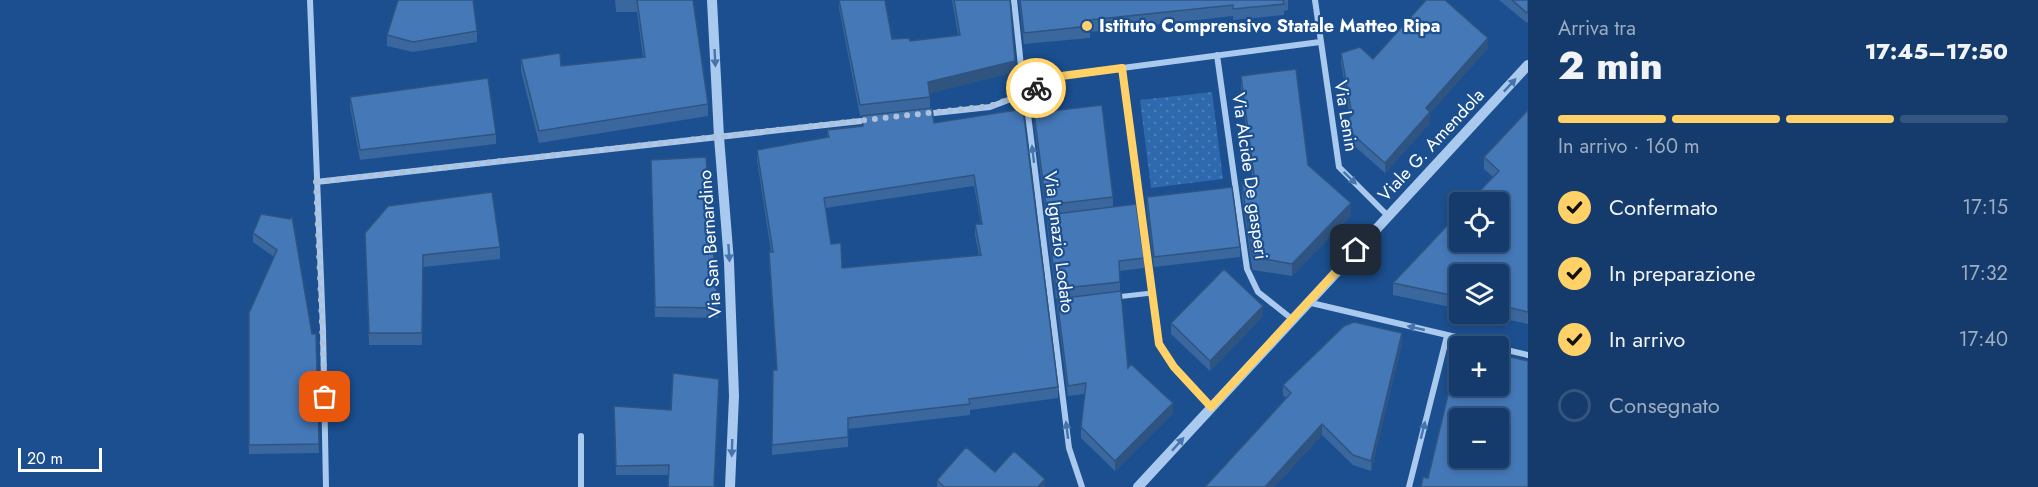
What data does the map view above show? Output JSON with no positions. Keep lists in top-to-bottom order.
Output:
{
  "streets": {
    "street": [
      "Via Lenin",
      "Viale G. Amendola",
      "Via Alcide De gasperi",
      "Via Ignazio Lodato",
      "Via San Bernardino"
    ]
  },
  "crossings": [
    ["Via Lenin", "Viale G. Amendola"],
    ["Viale G. Amendola", "Via Alcide De gasperi"]
  ],
  "one_way": [
    "Via Lenin",
    "Viale G. Amendola",
    "Via Ignazio Lodato",
    "Via San Bernardino"
  ],
  "places": ["Istituto Comprensivo Statale Matteo Ripa"],
  "scale_bar": "20 m",
  "page": {
    "heading": ["2 min", "Arriva tra", "17:45–17:50"],
    "bar": "In arrivo · 160 m",
    "list": [
      ["Confermato", "17:15"],
      ["In preparazione", "17:32"],
      ["In arrivo", "17:40"],
      "Consegnato"
    ],
    "map_buttons": ["+", "−"],
    "scale": "20 m"
  }
}
